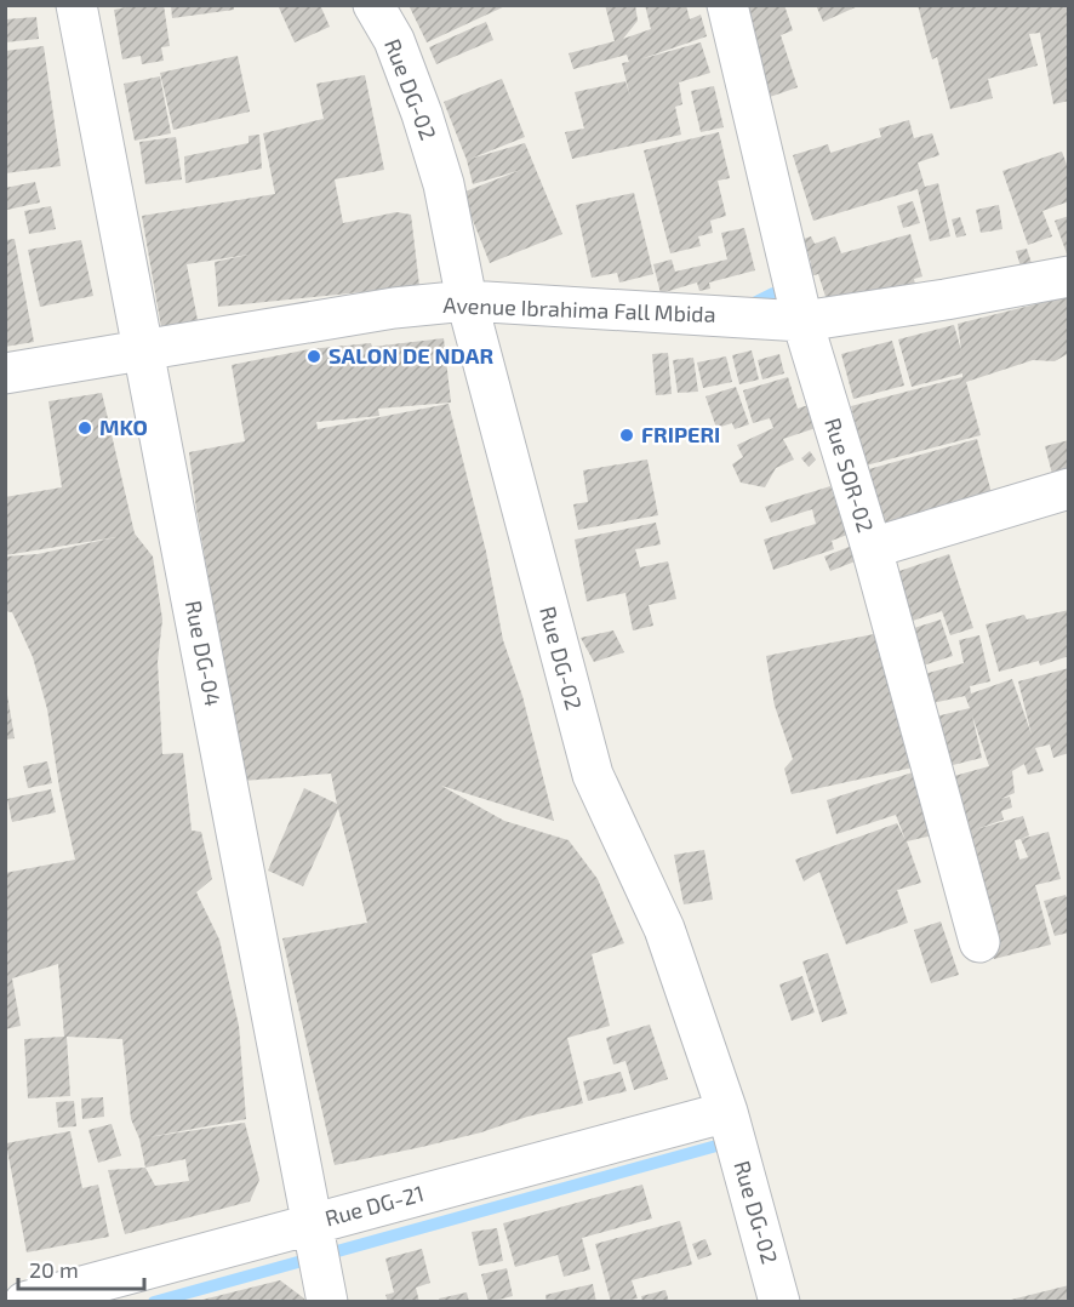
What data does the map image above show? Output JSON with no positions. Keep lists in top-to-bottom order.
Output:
{
  "streets": {
    "street": [
      "Rue DG-02",
      "Avenue Ibrahima Fall Mbida",
      "Rue SOR-02",
      "Rue DG-04",
      "Rue DG-21"
    ]
  },
  "crossings": [
    ["Rue DG-02", "Avenue Ibrahima Fall Mbida"],
    ["Rue DG-02", "Rue DG-21"],
    ["Avenue Ibrahima Fall Mbida", "Rue SOR-02"],
    ["Avenue Ibrahima Fall Mbida", "Rue DG-04"],
    ["Rue DG-04", "Rue DG-21"]
  ],
  "places": ["SALON DE NDAR", "MKO", "FRIPERI"],
  "scale_bar": "20 m"
}
